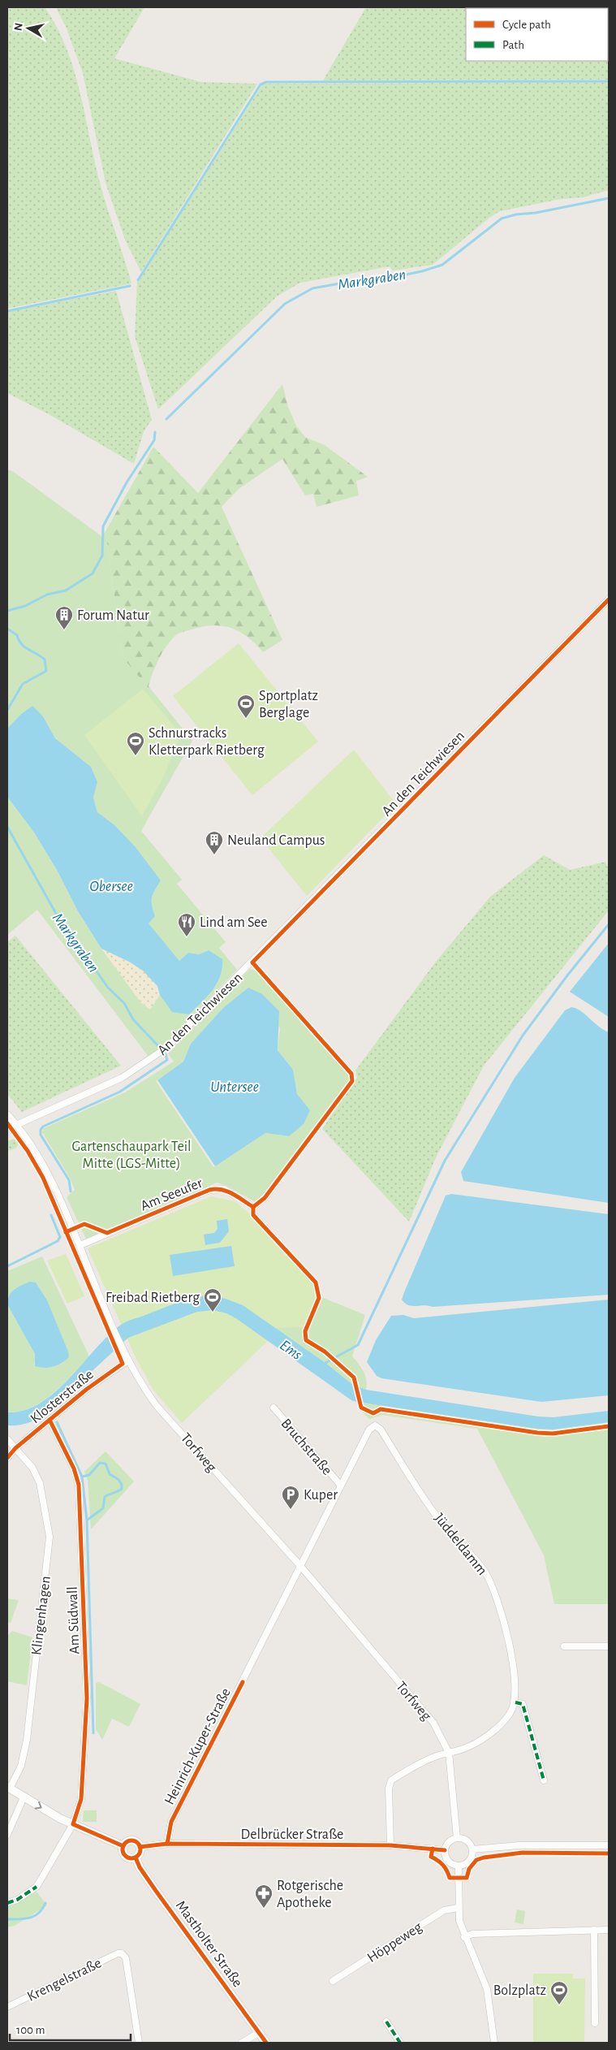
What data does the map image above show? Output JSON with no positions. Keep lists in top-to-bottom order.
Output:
{
  "streets": {
    "street": [
      "An den Teichwiesen",
      "Am Seeufer",
      "Klosterstraße",
      "Bruchstraße",
      "Torfweg",
      "Jüddeldamm",
      "Klingenhagen",
      "Am Südwall",
      "Heinrich-Kuper-Straße",
      "Delbrücker Straße",
      "Höppeweg",
      "Mastholter Straße",
      "Krengelstraße"
    ]
  },
  "crossings": [
    ["An den Teichwiesen", "Torfweg"],
    ["Am Seeufer", "Torfweg"],
    ["Klosterstraße", "Torfweg"],
    ["Klosterstraße", "Klingenhagen"],
    ["Klosterstraße", "Am Südwall"],
    ["Bruchstraße", "Torfweg"],
    ["Bruchstraße", "Jüddeldamm"],
    ["Bruchstraße", "Heinrich-Kuper-Straße"],
    ["Torfweg", "Heinrich-Kuper-Straße"],
    ["Torfweg", "Delbrücker Straße"],
    ["Heinrich-Kuper-Straße", "Delbrücker Straße"],
    ["Delbrücker Straße", "Mastholter Straße"]
  ],
  "water": [
    "Markgraben",
    "Obersee",
    "Untersee",
    "Ems"
  ],
  "parks": ["Gartenschaupark Teil Mitte (LGS-Mitte)"],
  "places": {
    "building": ["Forum Natur", "Neuland Campus"],
    "sports": [
      "Sportplatz Berglage",
      "Schnurstracks Kletterpark Rietberg",
      "Freibad Rietberg",
      "Bolzplatz"
    ],
    "restaurant": ["Lind am See"],
    "parking": ["Kuper"],
    "pharmacy": ["Rotgerische Apotheke"]
  },
  "legend": ["Cycle path", "Path"],
  "scale_bar": "100 m",
  "north": "left"
}
